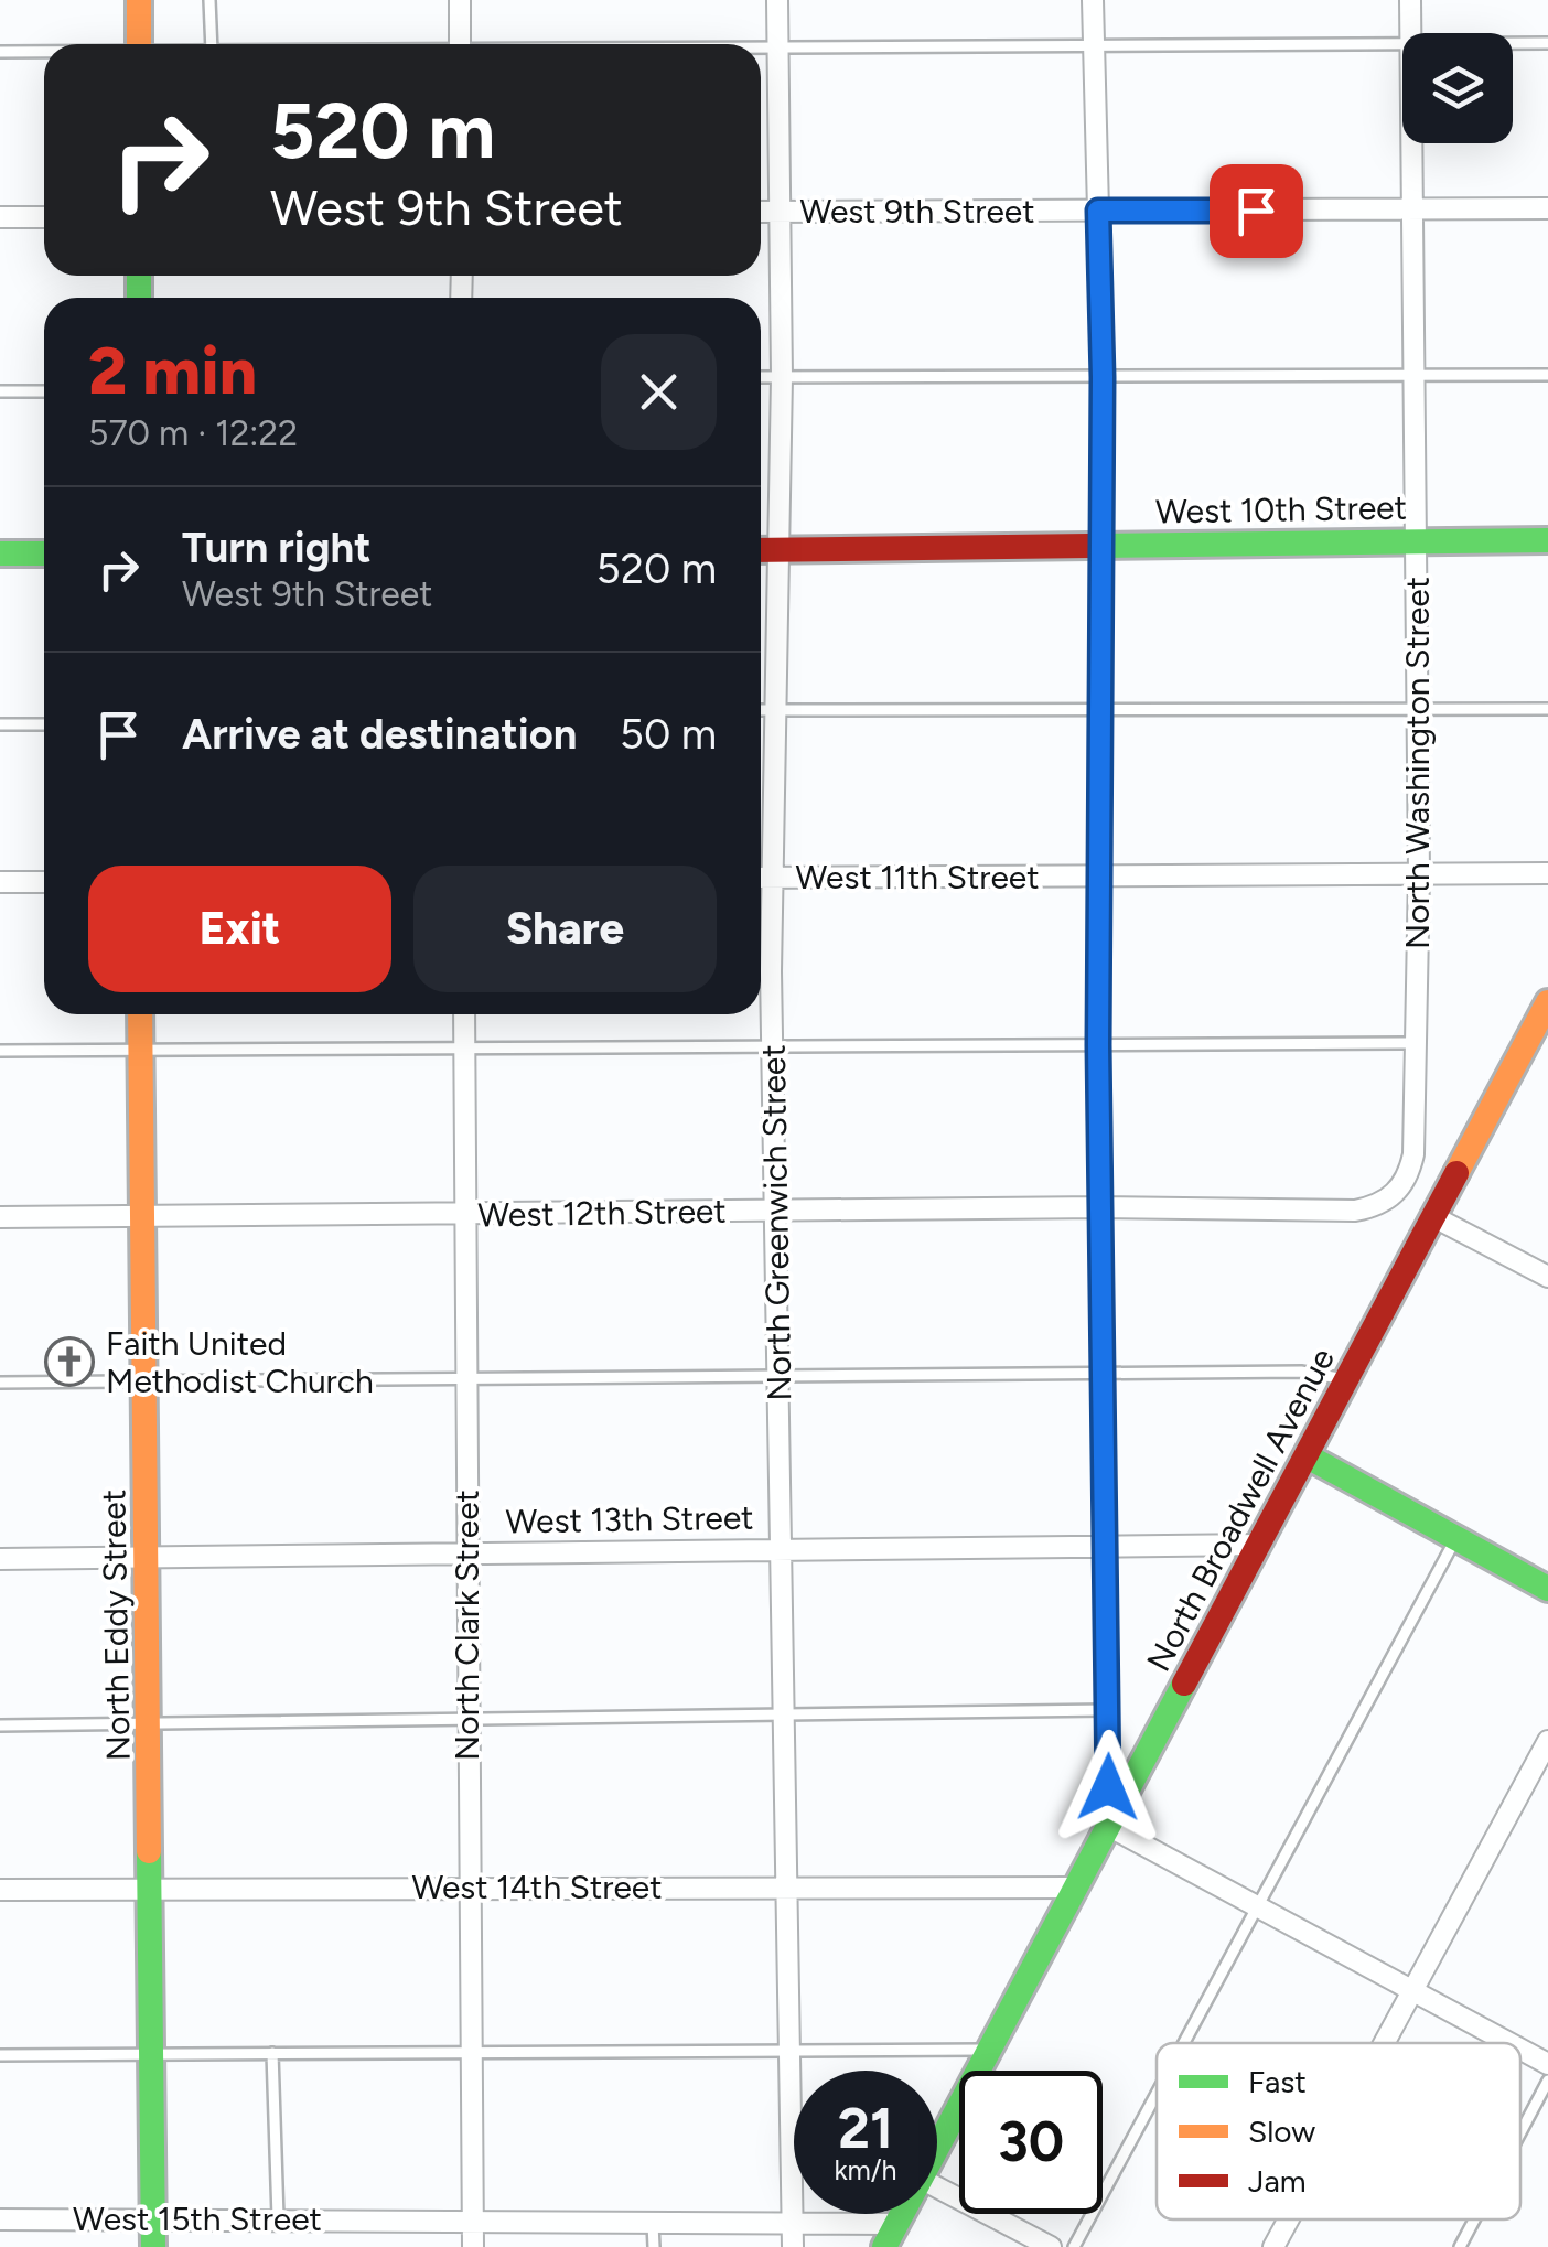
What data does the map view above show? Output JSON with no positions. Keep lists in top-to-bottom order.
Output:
{
  "streets": {
    "main road": ["West 10th Street", "North Broadwell Avenue", "North Eddy Street"],
    "street": [
      "West 9th Street",
      "North Washington Street",
      "West 11th Street",
      "West 12th Street",
      "North Greenwich Street",
      "West 13th Street",
      "North Clark Street",
      "West 14th Street",
      "West 15th Street"
    ]
  },
  "crossings": [
    ["West 9th Street", "North Washington Street"],
    ["West 9th Street", "North Greenwich Street"],
    ["West 10th Street", "North Washington Street"],
    ["West 10th Street", "North Greenwich Street"],
    ["North Washington Street", "West 11th Street"],
    ["North Washington Street", "West 12th Street"],
    ["West 11th Street", "North Greenwich Street"],
    ["West 12th Street", "North Greenwich Street"],
    ["West 12th Street", "North Eddy Street"],
    ["West 12th Street", "North Clark Street"],
    ["North Greenwich Street", "West 13th Street"],
    ["North Greenwich Street", "West 14th Street"],
    ["North Greenwich Street", "West 15th Street"],
    ["North Broadwell Avenue", "West 13th Street"],
    ["North Broadwell Avenue", "West 14th Street"],
    ["West 13th Street", "North Eddy Street"],
    ["West 13th Street", "North Clark Street"],
    ["North Eddy Street", "West 14th Street"],
    ["North Eddy Street", "West 15th Street"],
    ["North Clark Street", "West 14th Street"],
    ["North Clark Street", "West 15th Street"]
  ],
  "places": {
    "church": ["Faith United Methodist Church"]
  },
  "legend": ["Fast", "Slow", "Jam"],
  "page": {
    "turn": ["520 m", "West 9th Street"],
    "heading": ["2 min", "570 m · 12:22"],
    "list": [
      {
        "name": "Turn right",
        "note": "West 9th Street",
        "value": "520 m"
      },
      {
        "name": "Arrive at destination",
        "value": "50 m"
      }
    ],
    "buttons": ["Exit", "Share"],
    "speed": "21 km/h",
    "limit": "30"
  }
}
